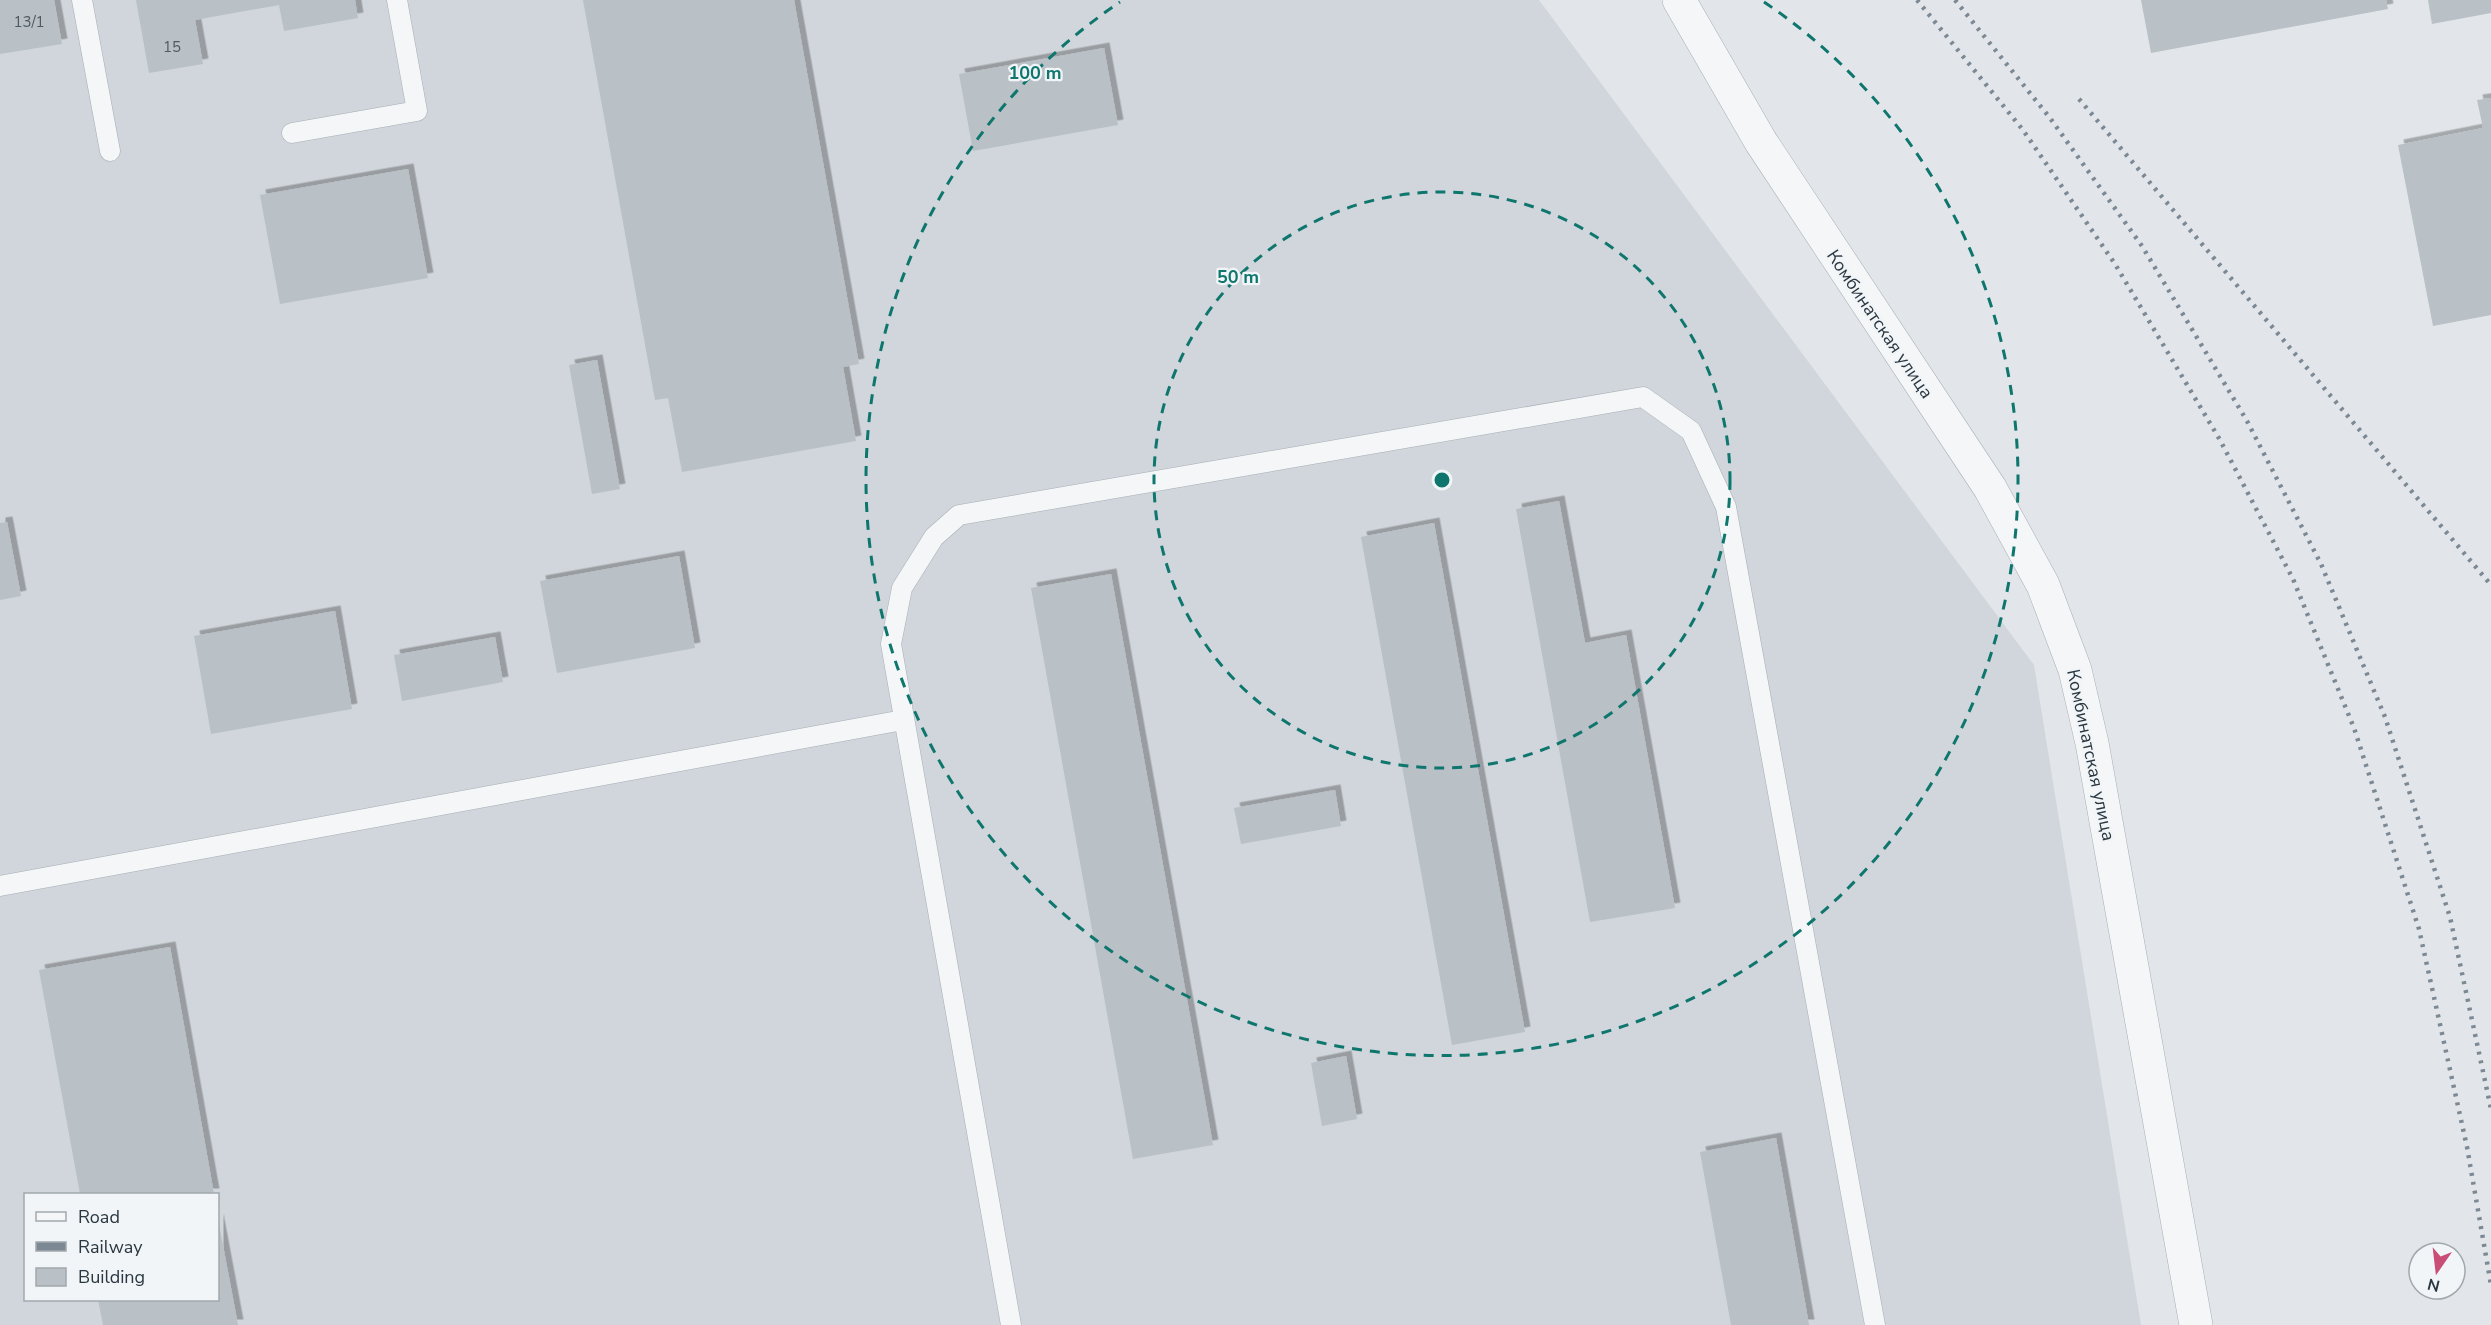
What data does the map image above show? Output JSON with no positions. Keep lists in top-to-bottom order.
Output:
{
  "streets": {
    "street": ["Комбинатская улица"]
  },
  "house_numbers": ["13/1", "15"],
  "legend": ["Road", "Railway", "Building"],
  "north": "bottom",
  "rings": ["100 m", "50 m"]
}
